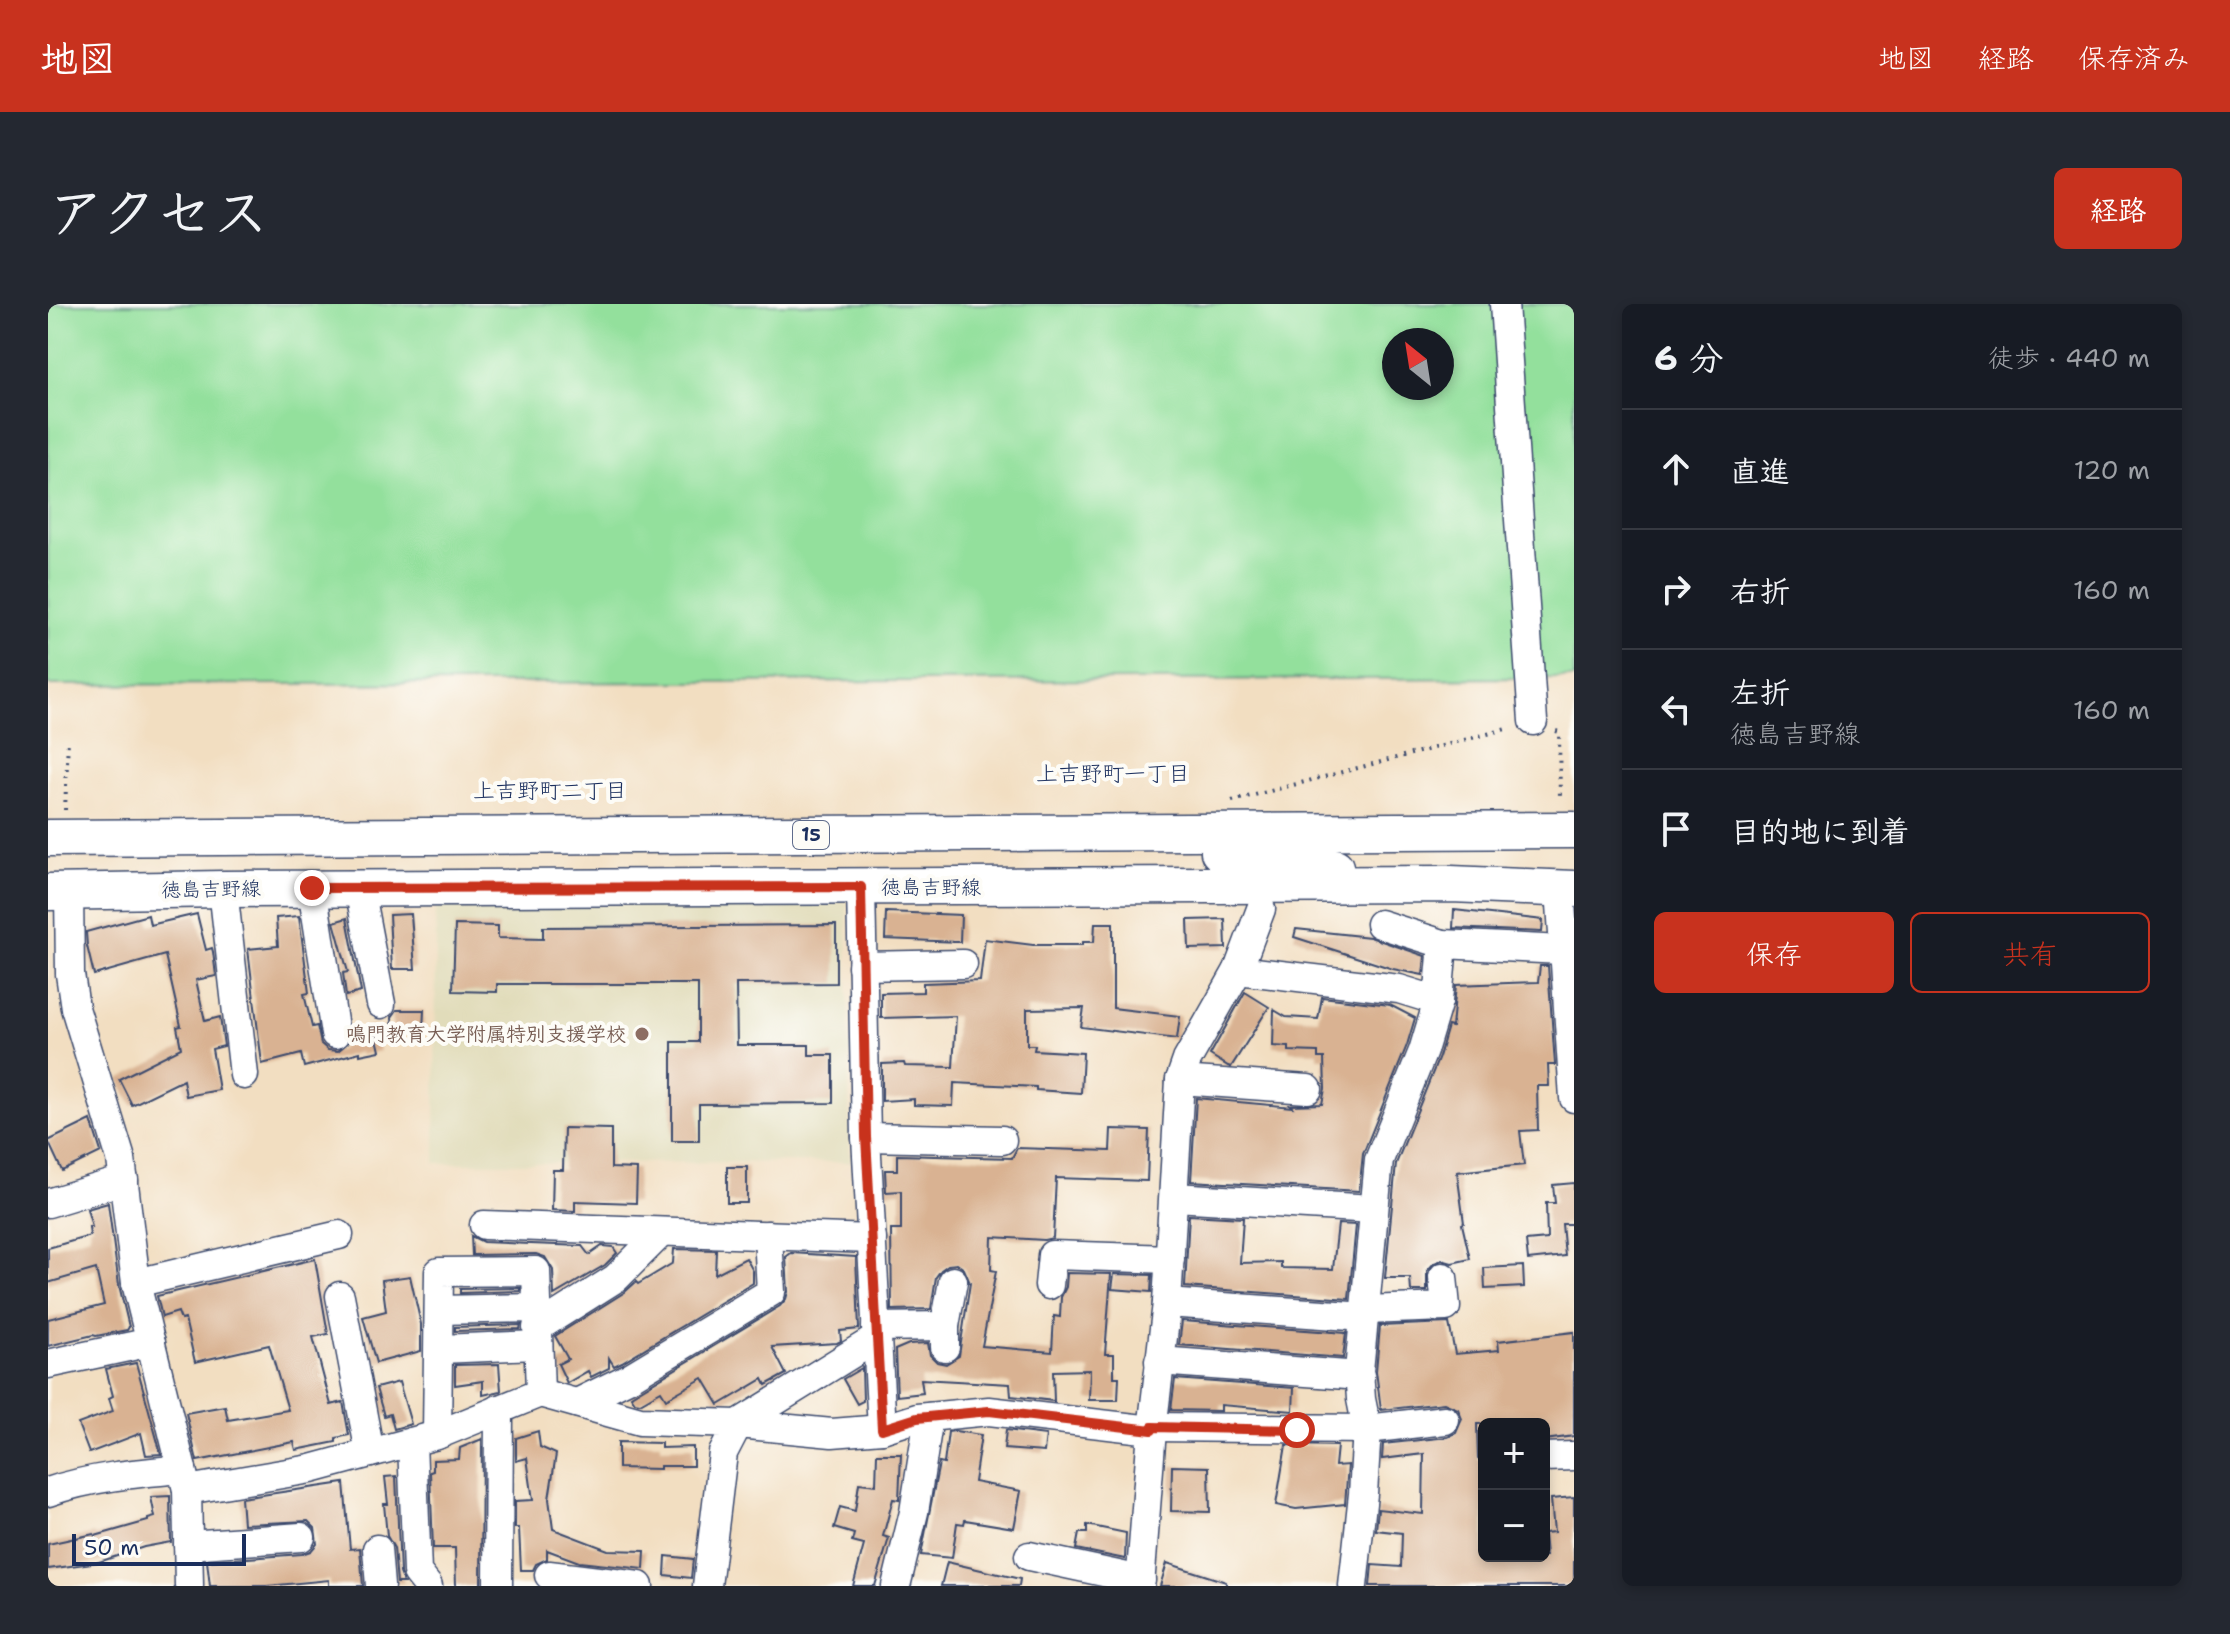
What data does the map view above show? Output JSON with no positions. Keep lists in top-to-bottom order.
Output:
{
  "streets": {
    "main road": ["15", "徳島吉野線"]
  },
  "districts": ["上吉野町一丁目", "上吉野町二丁目"],
  "places": ["鳴門教育大学附属特別支援学校"],
  "scale_bar": "50 m",
  "north": "top left",
  "page": {
    "header": "地図",
    "nav": ["地図", "経路", "保存済み"],
    "title": "アクセス",
    "buttons": [
      "経路",
      ["保存", "共有"]
    ],
    "heading": ["6 分", "徒歩 · 440 m"],
    "list": [
      ["直進", "120 m"],
      ["右折", "160 m"],
      ["左折", "徳島吉野線", "160 m"],
      "目的地に到着"
    ],
    "map_buttons": ["+", "−"],
    "scale": "50 m"
  }
}
